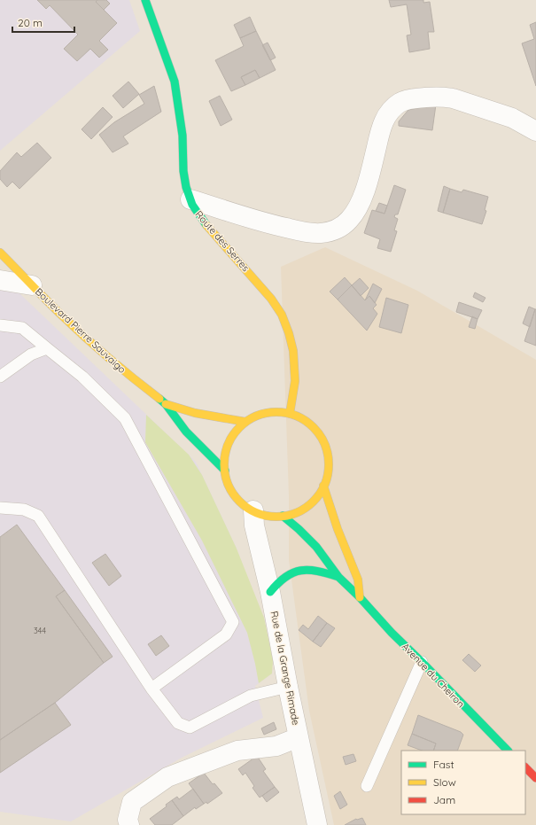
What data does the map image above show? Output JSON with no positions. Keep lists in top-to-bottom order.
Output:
{
  "streets": {
    "main road": ["Route des Serres", "Boulevard Pierre Sauvaigo", "Avenue du Cheiron"],
    "street": ["Rue de la Grange Rimade"]
  },
  "crossings": [
    ["Route des Serres", "Boulevard Pierre Sauvaigo"],
    ["Route des Serres", "Rue de la Grange Rimade"],
    ["Route des Serres", "Avenue du Cheiron"],
    ["Boulevard Pierre Sauvaigo", "Rue de la Grange Rimade"],
    ["Boulevard Pierre Sauvaigo", "Avenue du Cheiron"],
    ["Rue de la Grange Rimade", "Avenue du Cheiron"]
  ],
  "house_numbers": ["344"],
  "legend": ["Fast", "Slow", "Jam"],
  "scale_bar": "20 m"
}
